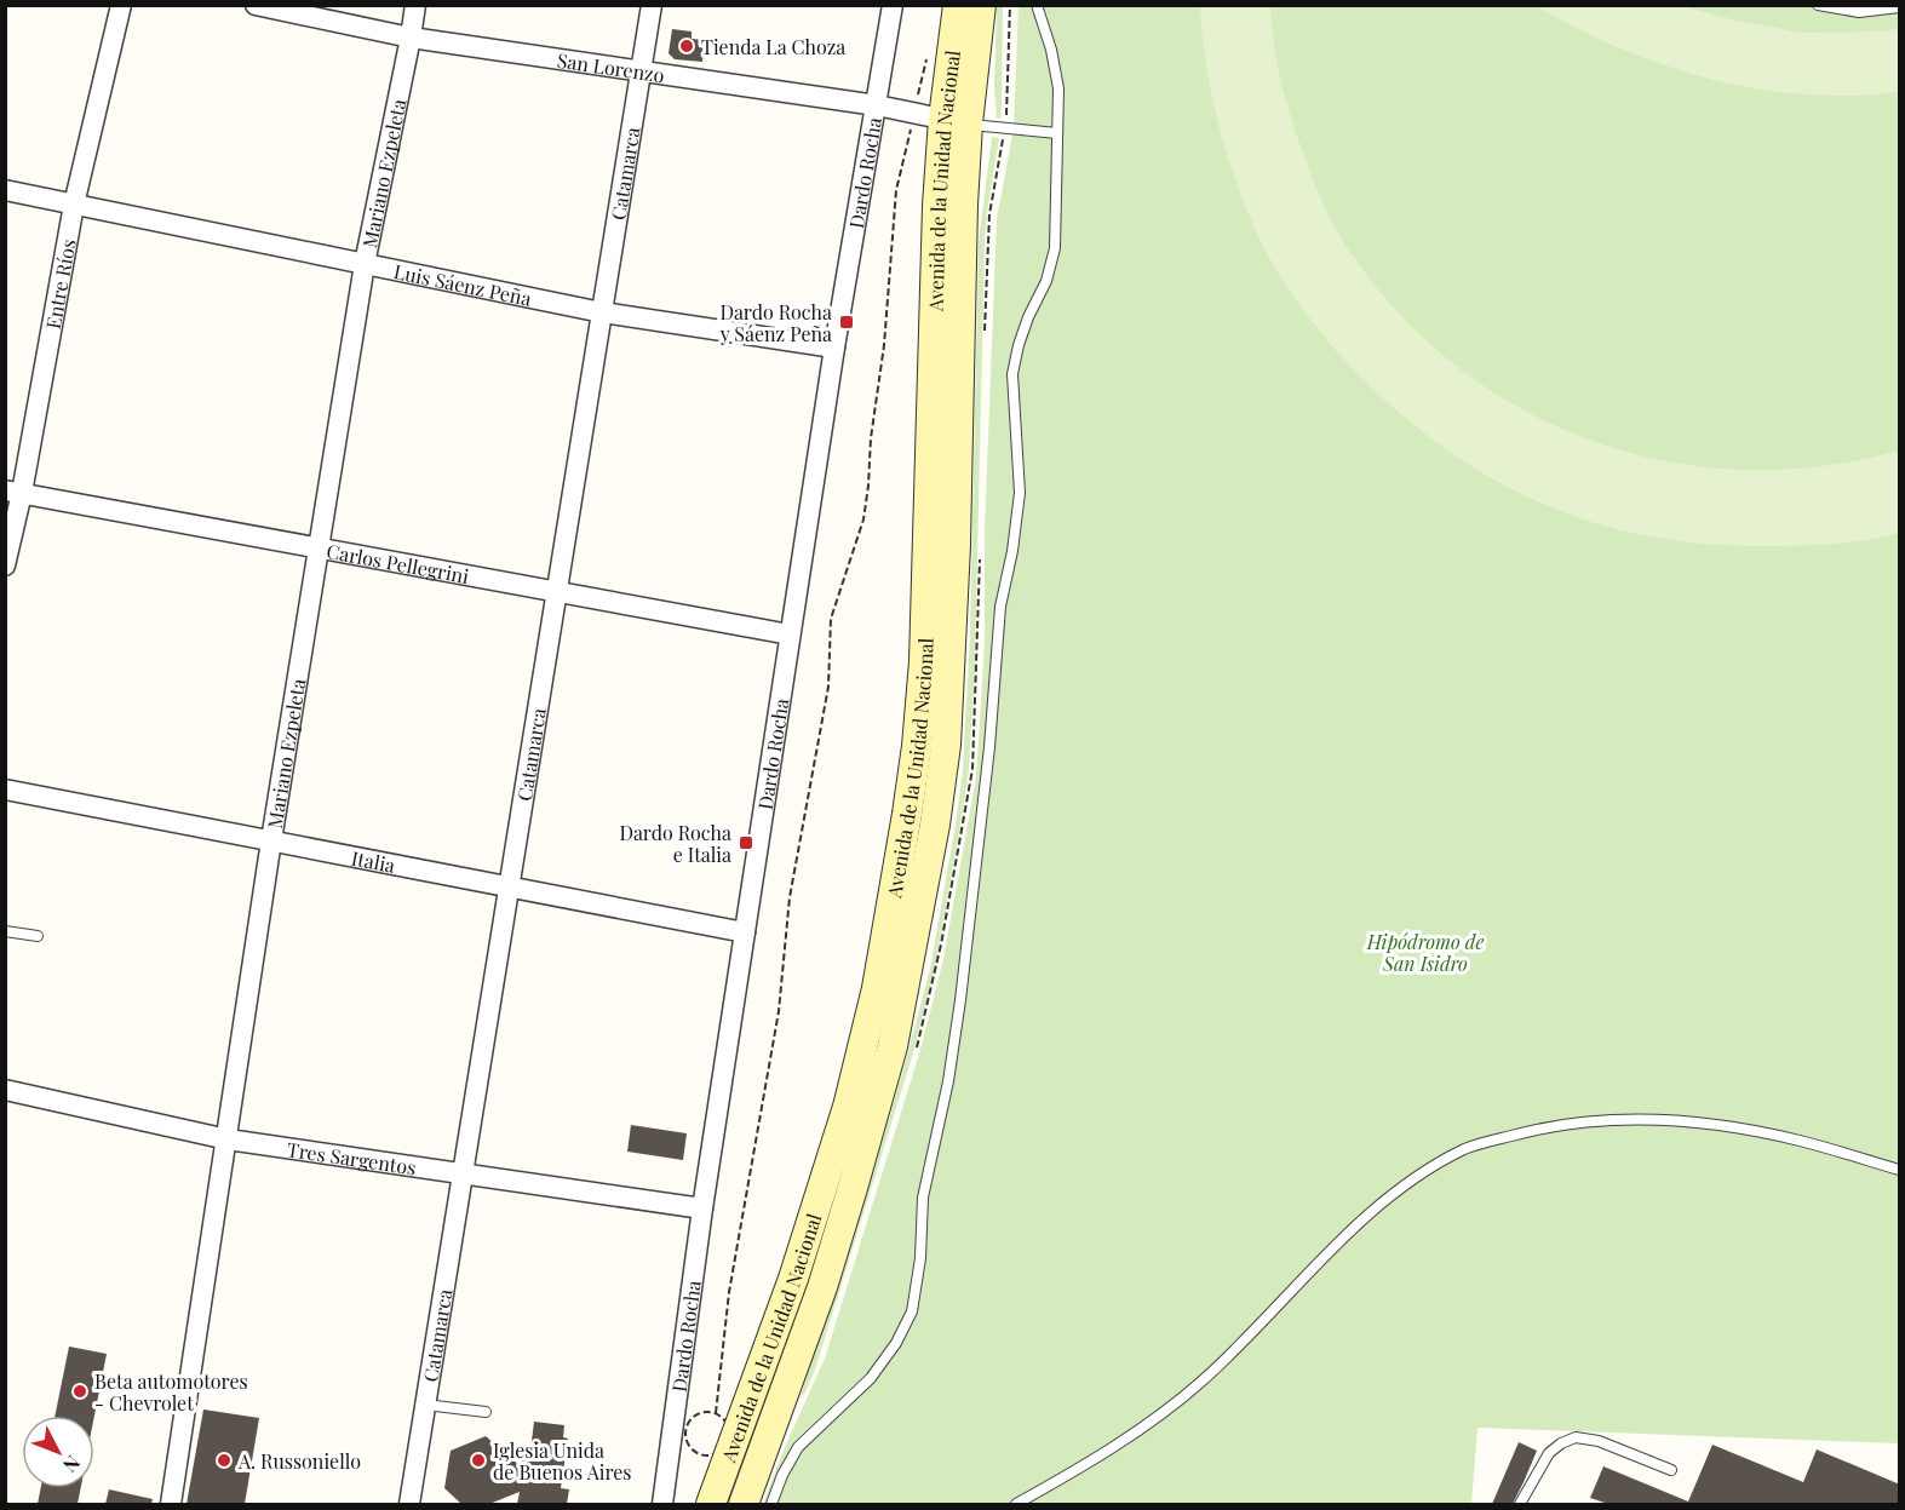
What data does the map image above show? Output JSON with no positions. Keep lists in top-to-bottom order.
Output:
{
  "streets": {
    "main road": ["Avenida de la Unidad Nacional"],
    "street": [
      "San Lorenzo",
      "Mariano Ezpeleta",
      "Dardo Rocha",
      "Catamarca",
      "Luis Sáenz Peña",
      "Entre Ríos",
      "Carlos Pellegrini",
      "Italia",
      "Tres Sargentos"
    ]
  },
  "crossings": [
    ["San Lorenzo", "Mariano Ezpeleta"],
    ["San Lorenzo", "Dardo Rocha"],
    ["San Lorenzo", "Catamarca"],
    ["San Lorenzo", "Avenida de la Unidad Nacional"],
    ["Mariano Ezpeleta", "Luis Sáenz Peña"],
    ["Mariano Ezpeleta", "Carlos Pellegrini"],
    ["Mariano Ezpeleta", "Italia"],
    ["Mariano Ezpeleta", "Tres Sargentos"],
    ["Dardo Rocha", "Luis Sáenz Peña"],
    ["Dardo Rocha", "Carlos Pellegrini"],
    ["Dardo Rocha", "Italia"],
    ["Dardo Rocha", "Tres Sargentos"],
    ["Catamarca", "Luis Sáenz Peña"],
    ["Catamarca", "Carlos Pellegrini"],
    ["Catamarca", "Italia"],
    ["Catamarca", "Tres Sargentos"],
    ["Luis Sáenz Peña", "Entre Ríos"],
    ["Entre Ríos", "Carlos Pellegrini"]
  ],
  "parks": ["Hipódromo de San Isidro"],
  "places": {
    "other": [
      "Tienda La Choza",
      "Beta automotores - Chevrolet",
      "A. Russoniello",
      "Iglesia Unida de Buenos Aires"
    ],
    "transit": ["Dardo Rocha y Sáenz Peña", "Dardo Rocha e Italia"]
  },
  "north": "bottom right"
}
